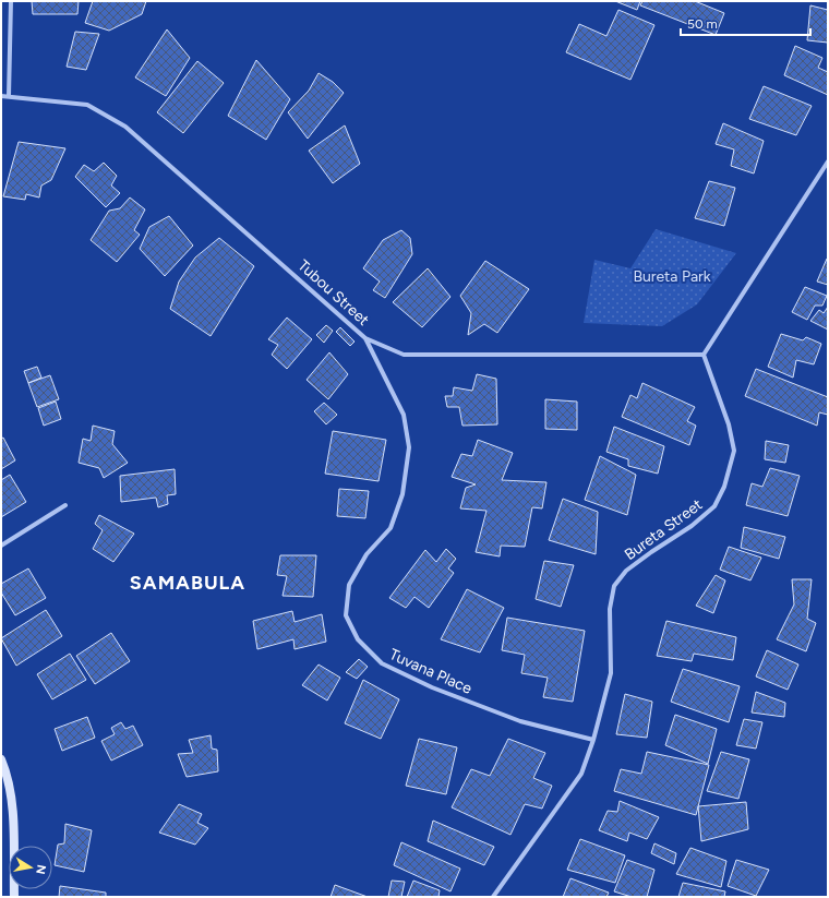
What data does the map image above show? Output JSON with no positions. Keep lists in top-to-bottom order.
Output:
{
  "streets": {
    "street": ["Tubou Street", "Bureta Street", "Tuvana Place"]
  },
  "crossings": [
    ["Tubou Street", "Bureta Street"],
    ["Tubou Street", "Tuvana Place"],
    ["Bureta Street", "Tuvana Place"]
  ],
  "districts": ["SAMABULA"],
  "parks": ["Bureta Park"],
  "scale_bar": "50 m",
  "north": "right"
}
